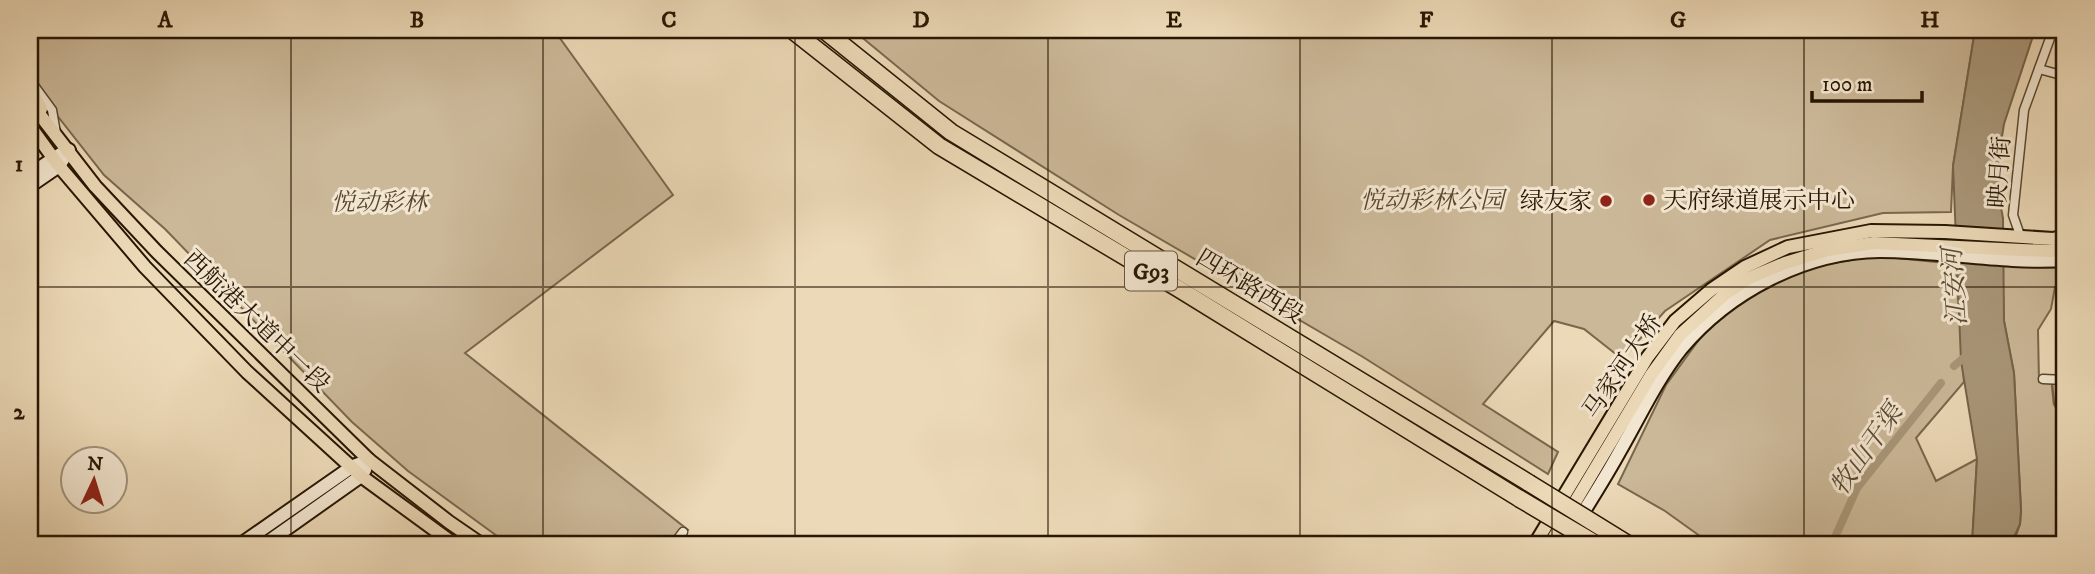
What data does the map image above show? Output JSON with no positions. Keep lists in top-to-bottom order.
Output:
{
  "streets": {
    "highway": ["G93", "四环路西段"],
    "main road": ["西航港大道中一段", "马家河大桥"],
    "street": ["映月街"]
  },
  "crossings": [
    ["映月街", "马家河大桥"]
  ],
  "water": ["江安河", "牧山干渠"],
  "parks": ["悦动彩林公园", "悦动彩林"],
  "places": ["天府绿道展示中心", "绿友家"],
  "scale_bar": "100 m",
  "north": "top",
  "grid": {
    "columns": [
      "A",
      "B",
      "C",
      "D",
      "E",
      "F",
      "G",
      "H"
    ],
    "rows": ["1", "2"]
  }
}
